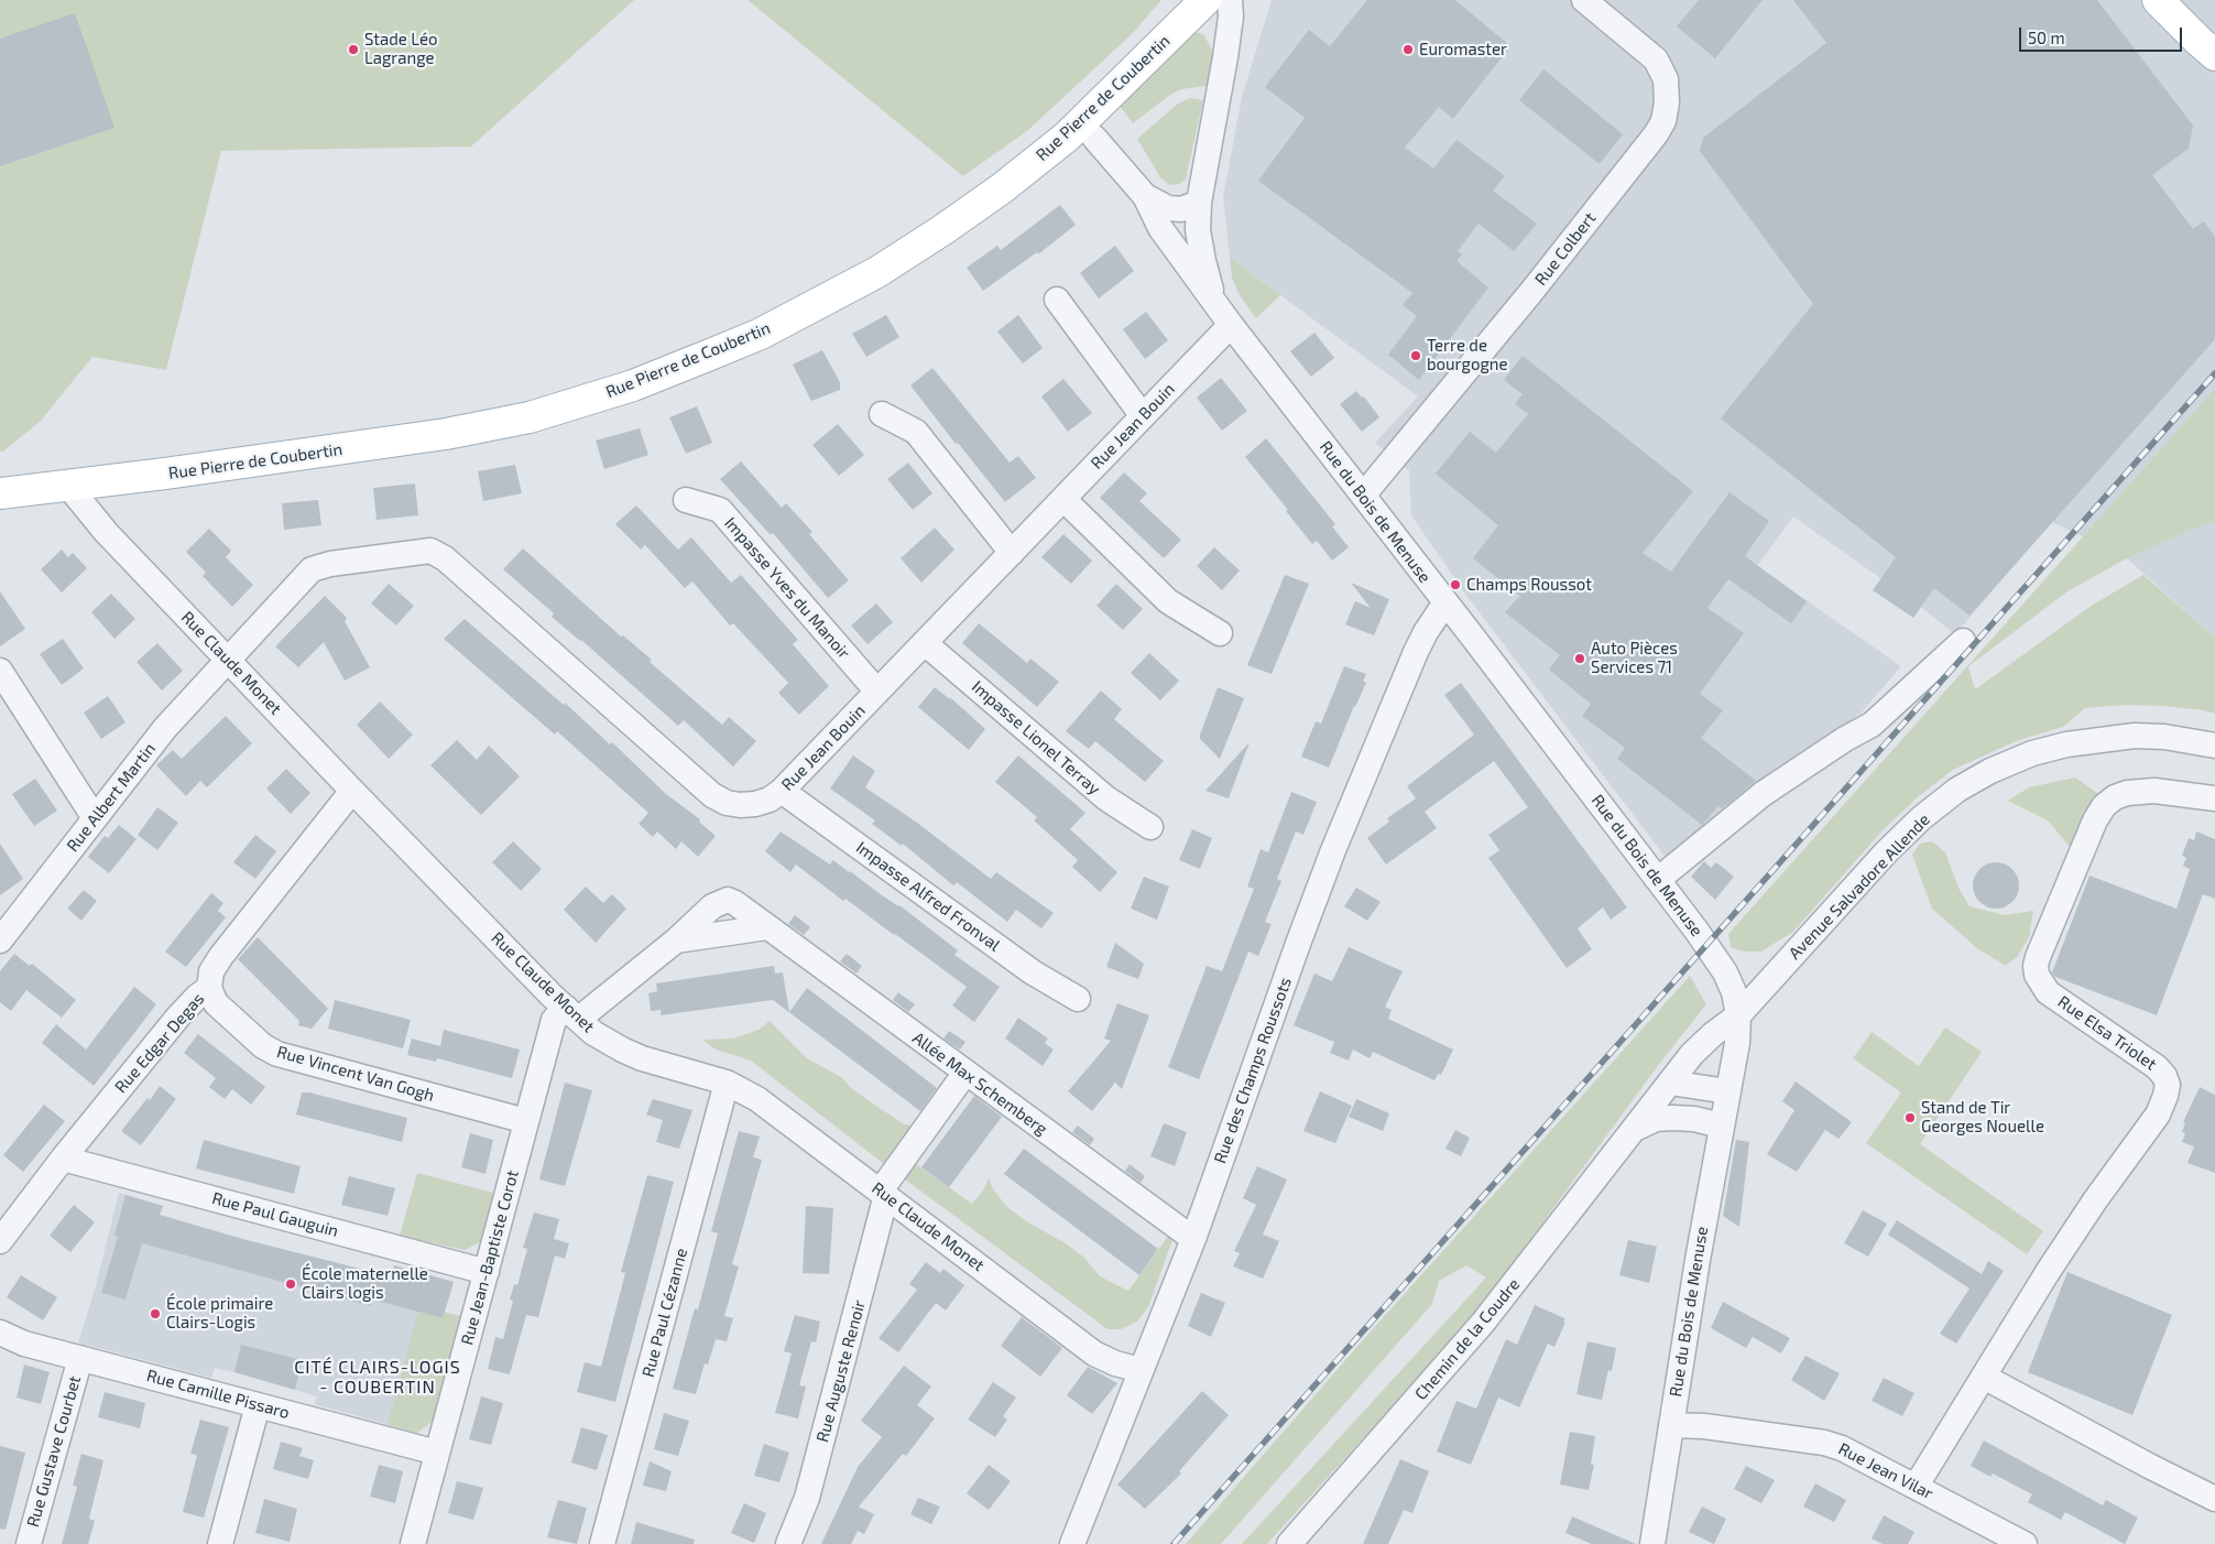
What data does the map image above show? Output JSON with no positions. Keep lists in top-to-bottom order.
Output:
{
  "streets": {
    "main road": ["Rue Pierre de Coubertin"],
    "street": [
      "Rue Colbert",
      "Rue Jean Bouin",
      "Rue du Bois de Menuse",
      "Impasse Yves du Manoir",
      "Rue Claude Monet",
      "Impasse Lionel Terray",
      "Rue Albert Martin",
      "Avenue Salvadore Allende",
      "Impasse Alfred Fronval",
      "Rue Elsa Triolet",
      "Rue Edgar Degas",
      "Rue des Champs Roussots",
      "Rue Vincent Van Gogh",
      "Allée Max Schemberg",
      "Rue Paul Gauguin",
      "Rue Jean-Baptiste Corot",
      "Rue Paul Cézanne",
      "Chemin de la Coudre",
      "Rue Auguste Renoir",
      "Rue Camille Pissaro",
      "Rue Gustave Courbet",
      "Rue Jean Vilar"
    ]
  },
  "crossings": [
    ["Rue Pierre de Coubertin", "Rue du Bois de Menuse"],
    ["Rue Pierre de Coubertin", "Rue Claude Monet"],
    ["Rue Colbert", "Rue du Bois de Menuse"],
    ["Rue Jean Bouin", "Rue du Bois de Menuse"],
    ["Rue Jean Bouin", "Impasse Yves du Manoir"],
    ["Rue Jean Bouin", "Rue Claude Monet"],
    ["Rue Jean Bouin", "Impasse Lionel Terray"],
    ["Rue Jean Bouin", "Rue Albert Martin"],
    ["Rue Jean Bouin", "Impasse Alfred Fronval"],
    ["Rue du Bois de Menuse", "Avenue Salvadore Allende"],
    ["Rue du Bois de Menuse", "Rue des Champs Roussots"],
    ["Rue du Bois de Menuse", "Rue Jean Vilar"],
    ["Rue Claude Monet", "Rue Albert Martin"],
    ["Rue Claude Monet", "Rue Edgar Degas"],
    ["Rue Claude Monet", "Rue des Champs Roussots"],
    ["Rue Claude Monet", "Allée Max Schemberg"],
    ["Rue Claude Monet", "Rue Jean-Baptiste Corot"],
    ["Rue Claude Monet", "Rue Paul Cézanne"],
    ["Rue Claude Monet", "Rue Auguste Renoir"],
    ["Avenue Salvadore Allende", "Chemin de la Coudre"],
    ["Rue Elsa Triolet", "Rue Jean Vilar"],
    ["Rue Edgar Degas", "Rue Vincent Van Gogh"],
    ["Rue Edgar Degas", "Rue Paul Gauguin"],
    ["Rue des Champs Roussots", "Allée Max Schemberg"],
    ["Rue Vincent Van Gogh", "Rue Jean-Baptiste Corot"],
    ["Allée Max Schemberg", "Rue Jean-Baptiste Corot"],
    ["Rue Paul Gauguin", "Rue Jean-Baptiste Corot"],
    ["Rue Jean-Baptiste Corot", "Rue Camille Pissaro"],
    ["Rue Camille Pissaro", "Rue Gustave Courbet"]
  ],
  "districts": ["CITÉ CLAIRS-LOGIS - COUBERTIN"],
  "places": [
    "Stade Léo Lagrange",
    "Euromaster",
    "Terre de bourgogne",
    "Champs Roussot",
    "Auto Pièces Services 71",
    "Stand de Tir Georges Nouelle",
    "École maternelle Clairs logis",
    "École primaire Clairs-Logis"
  ],
  "scale_bar": "50 m"
}
